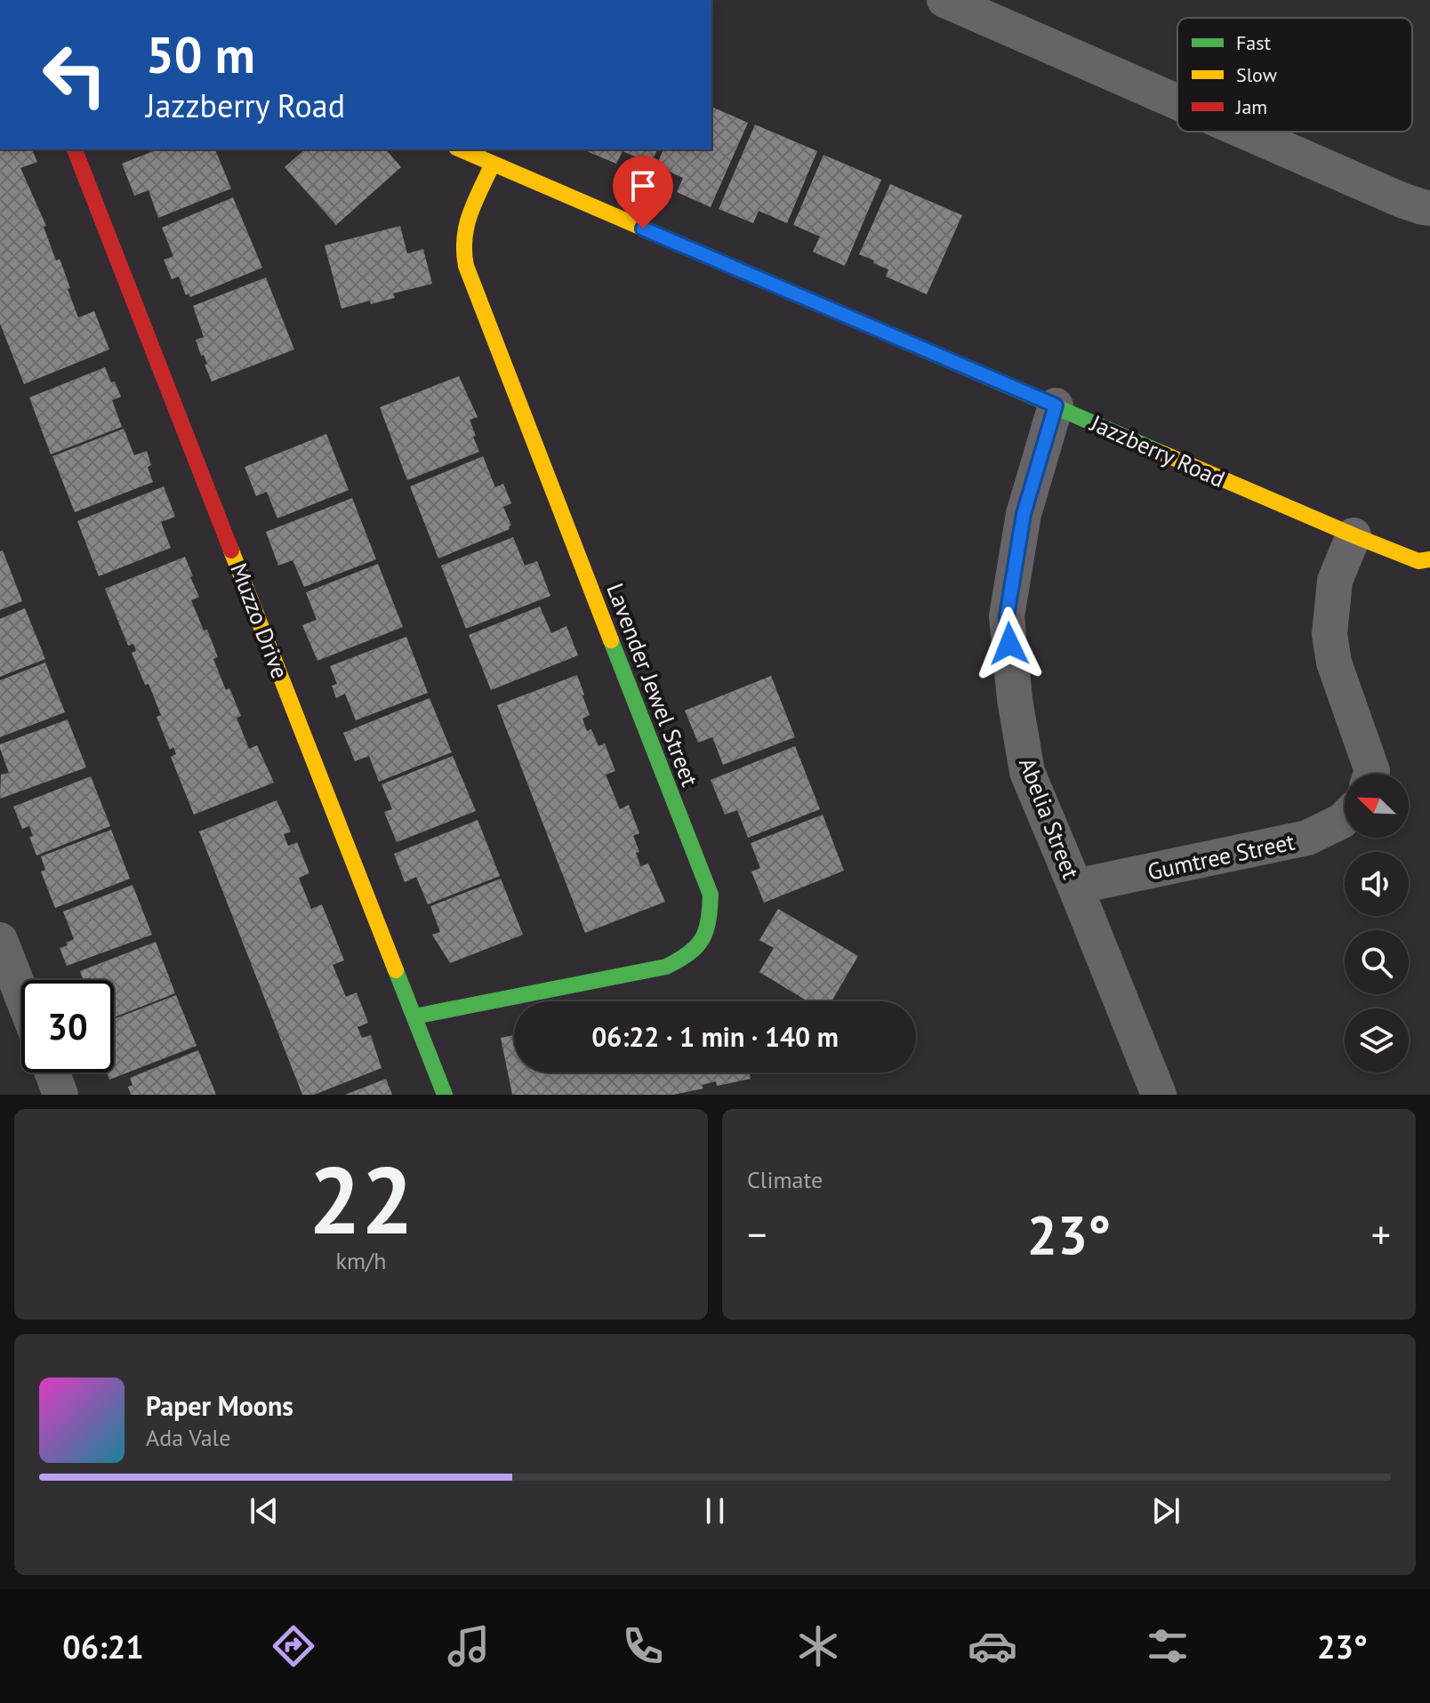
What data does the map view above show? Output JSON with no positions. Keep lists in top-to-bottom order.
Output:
{
  "streets": {
    "street": [
      "Jazzberry Road",
      "Muzzo Drive",
      "Lavender Jewel Street",
      "Abelia Street",
      "Gumtree Street"
    ]
  },
  "crossings": [
    ["Jazzberry Road", "Lavender Jewel Street"],
    ["Jazzberry Road", "Abelia Street"],
    ["Muzzo Drive", "Lavender Jewel Street"],
    ["Abelia Street", "Gumtree Street"]
  ],
  "legend": ["Fast", "Slow", "Jam"],
  "north": "top left",
  "page": {
    "turn": ["50 m", "Jazzberry Road"],
    "limit": "30",
    "trip": "06:22 · 1 min · 140 m",
    "tile": [
      ["22", "km/h"],
      "Climate"
    ],
    "heat": ["−", "23°", "+"],
    "song": ["Paper Moons", "Ada Vale"],
    "tabs": ["06:21", "23°"]
  }
}
